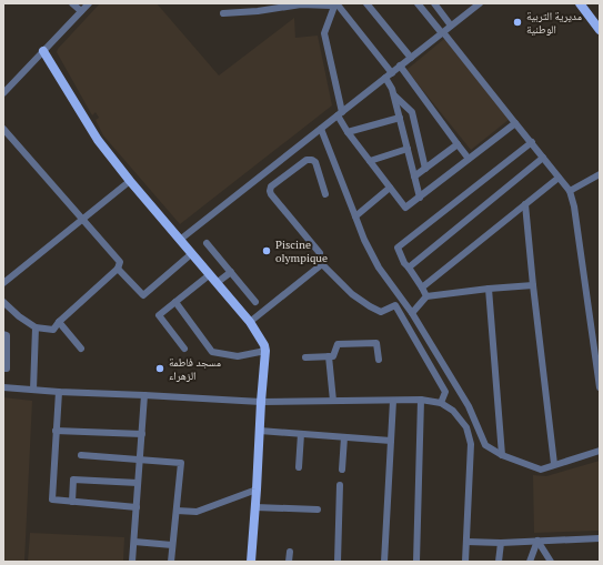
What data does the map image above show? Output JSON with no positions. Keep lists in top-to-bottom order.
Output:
{
  "places": ["مديرية التربية الوطنية", "Piscine olympique", "مسجد فاطمة الزهراء"]
}
